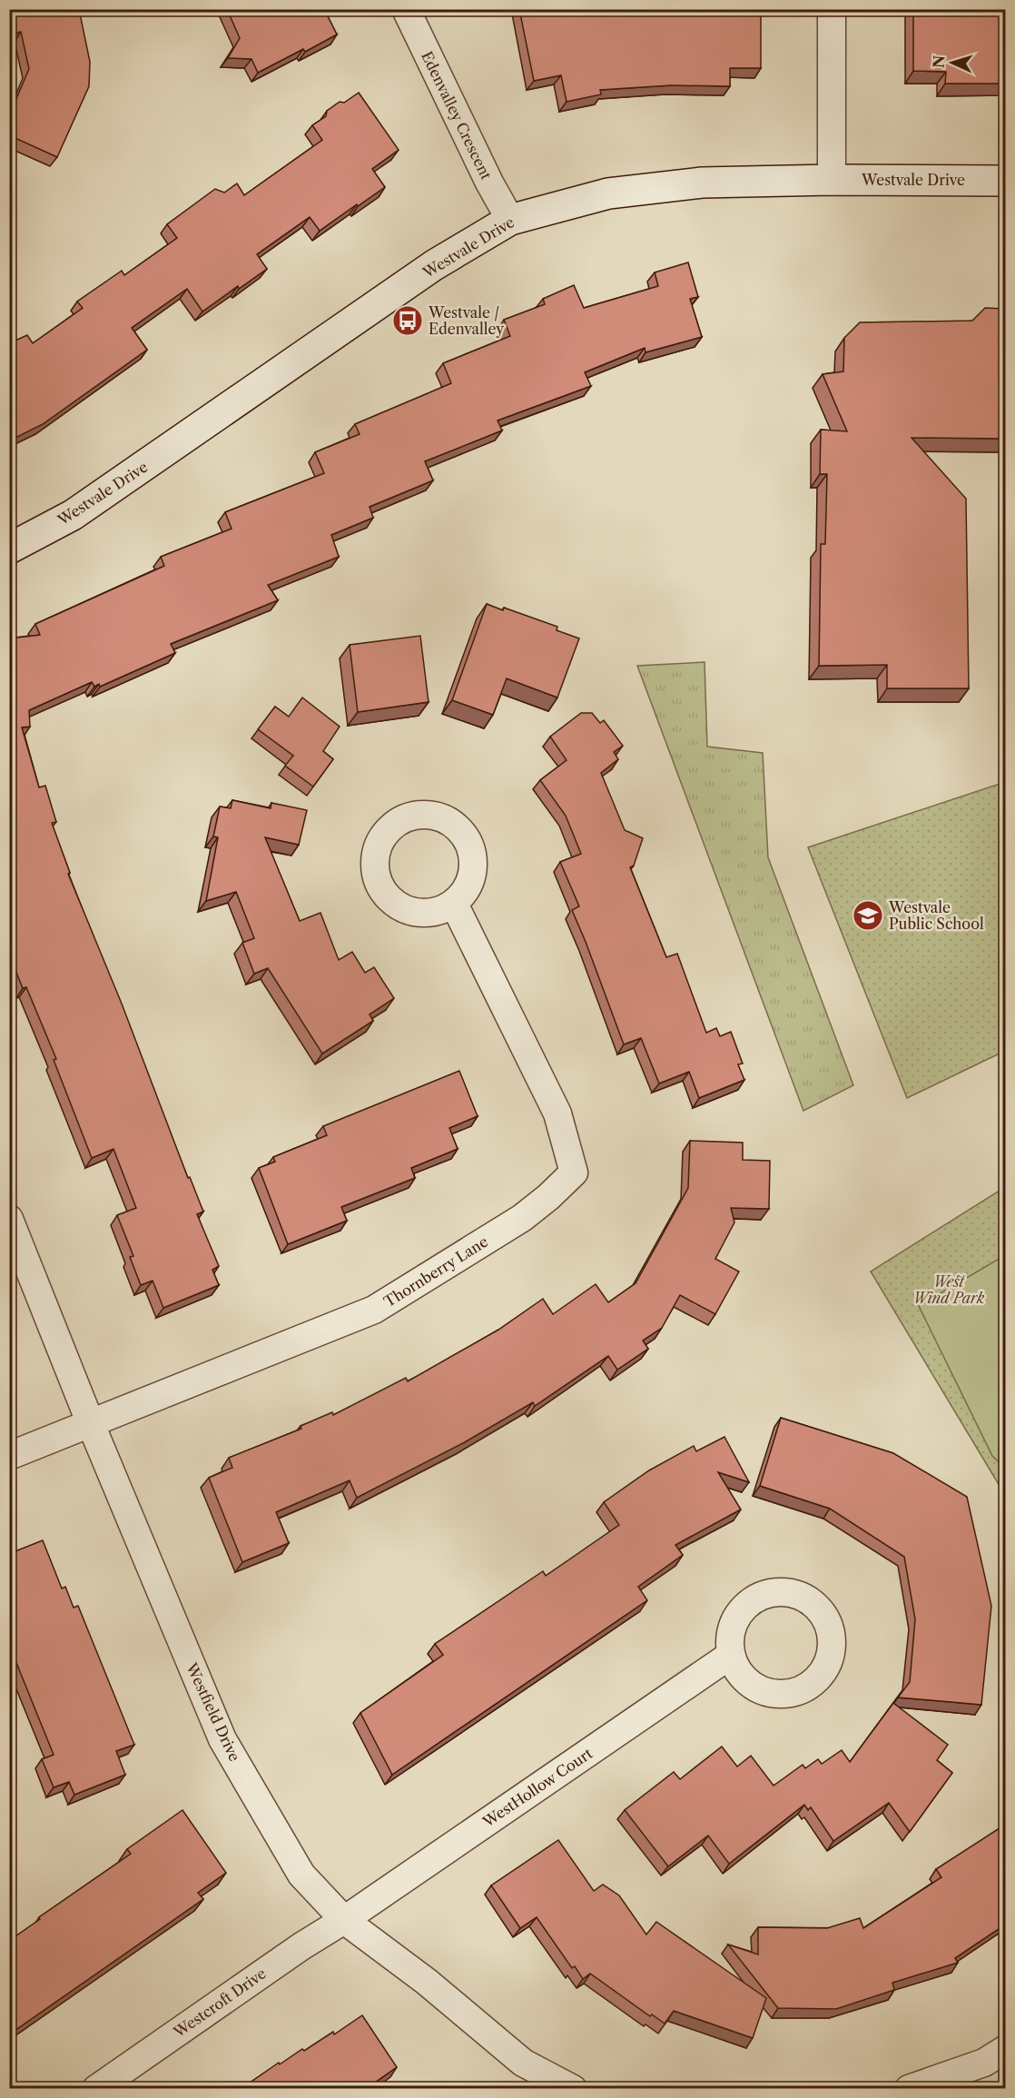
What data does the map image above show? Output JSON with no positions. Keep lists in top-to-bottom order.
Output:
{
  "streets": {
    "street": [
      "Edenvalley Crescent",
      "Westvale Drive",
      "Thornberry Lane",
      "Westfield Drive",
      "WestHollow Court",
      "Westcroft Drive"
    ]
  },
  "crossings": [
    ["Edenvalley Crescent", "Westvale Drive"],
    ["Thornberry Lane", "Westfield Drive"],
    ["Westfield Drive", "WestHollow Court"],
    ["Westfield Drive", "Westcroft Drive"],
    ["WestHollow Court", "Westcroft Drive"]
  ],
  "parks": ["West Wind Park"],
  "places": {
    "bus stop": ["Westvale / Edenvalley"],
    "school or university": ["Westvale Public School"]
  },
  "north": "left"
}
